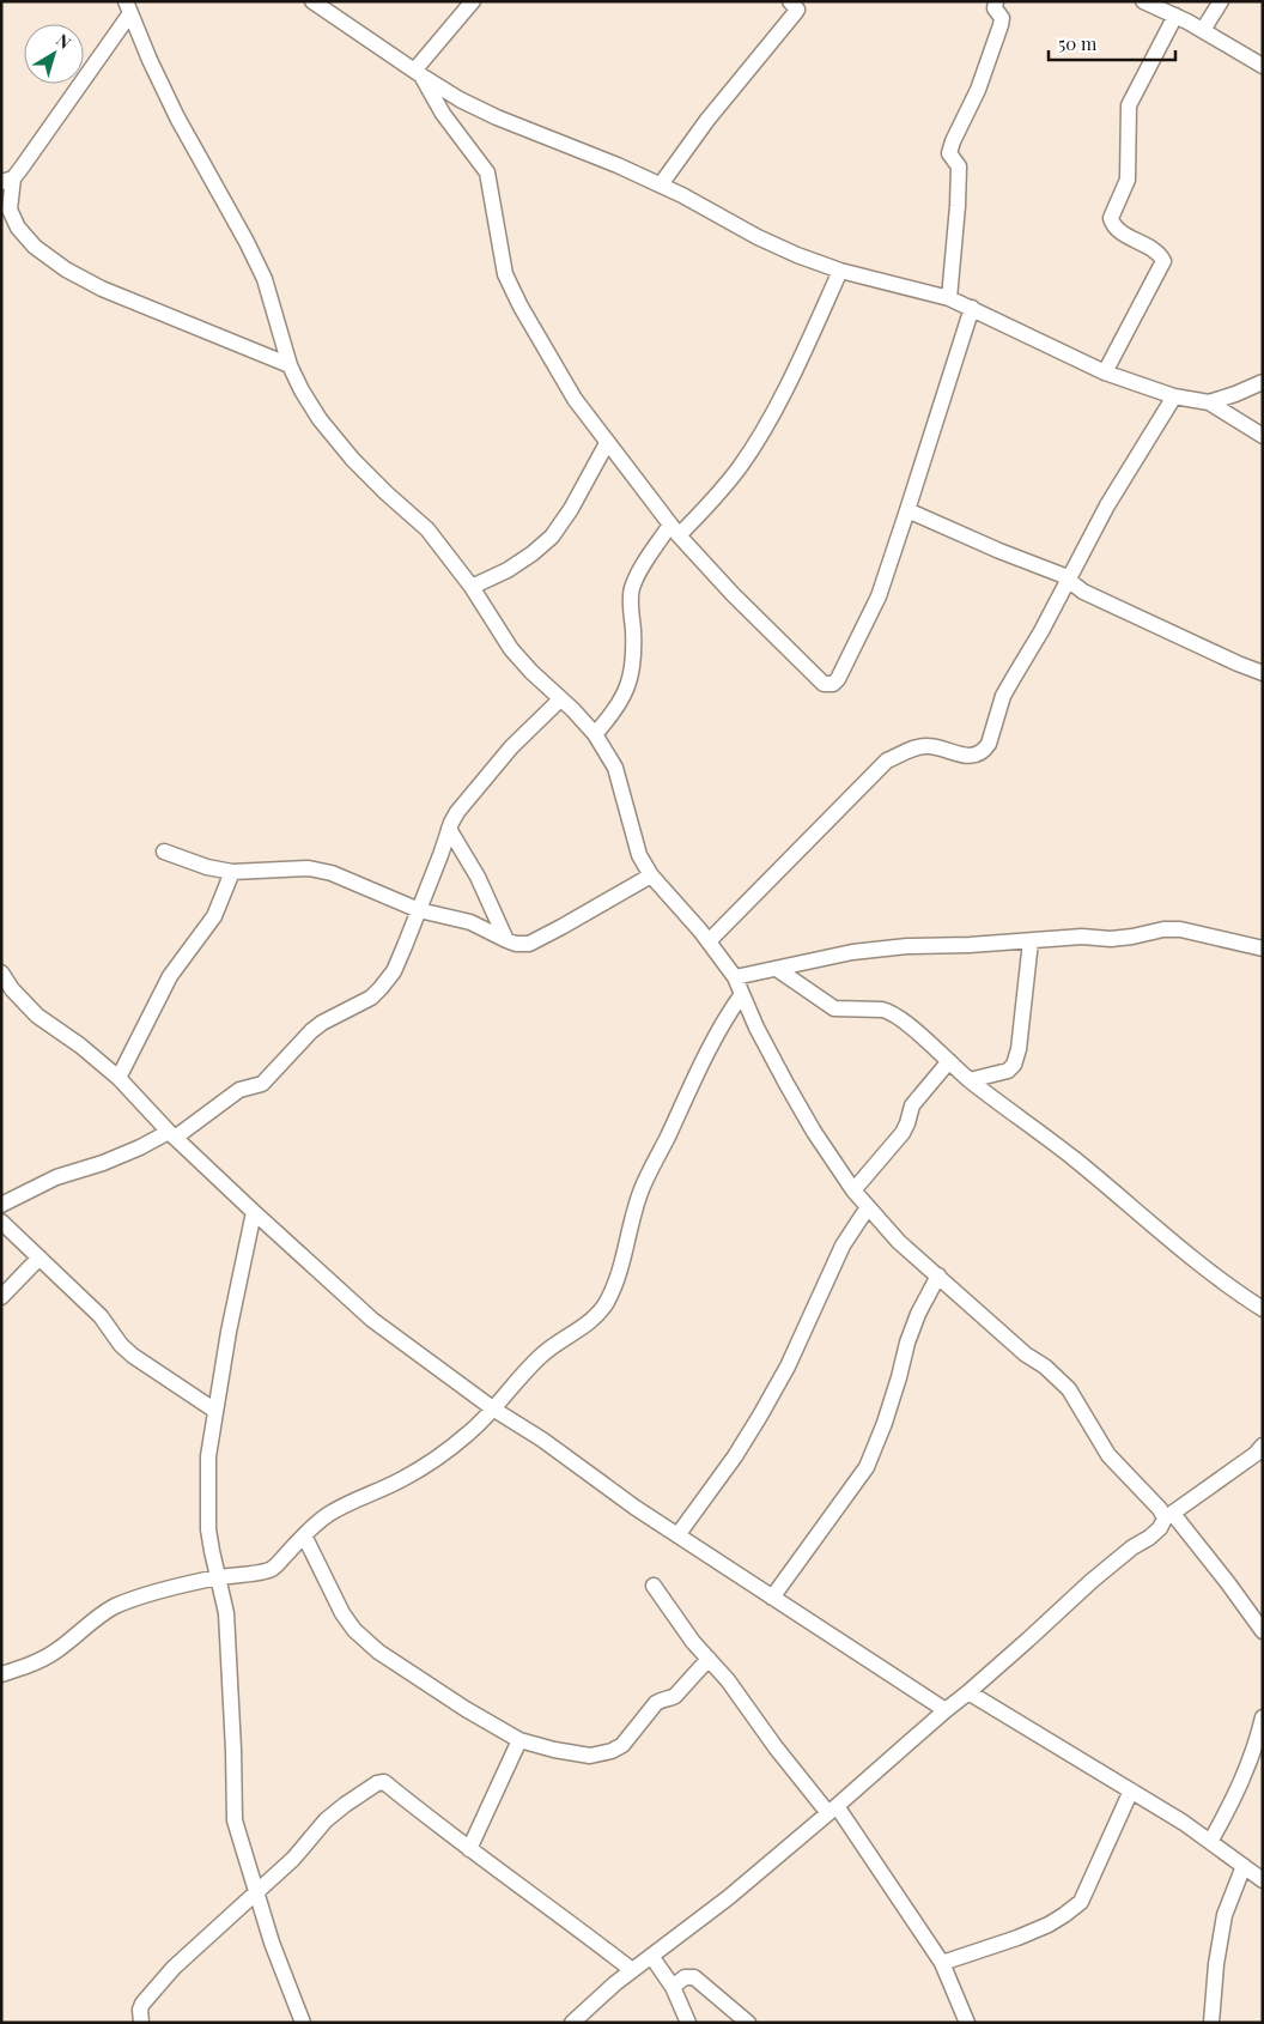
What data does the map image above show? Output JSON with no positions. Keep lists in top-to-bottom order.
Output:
{
  "scale_bar": "50 m",
  "north": "top right"
}
